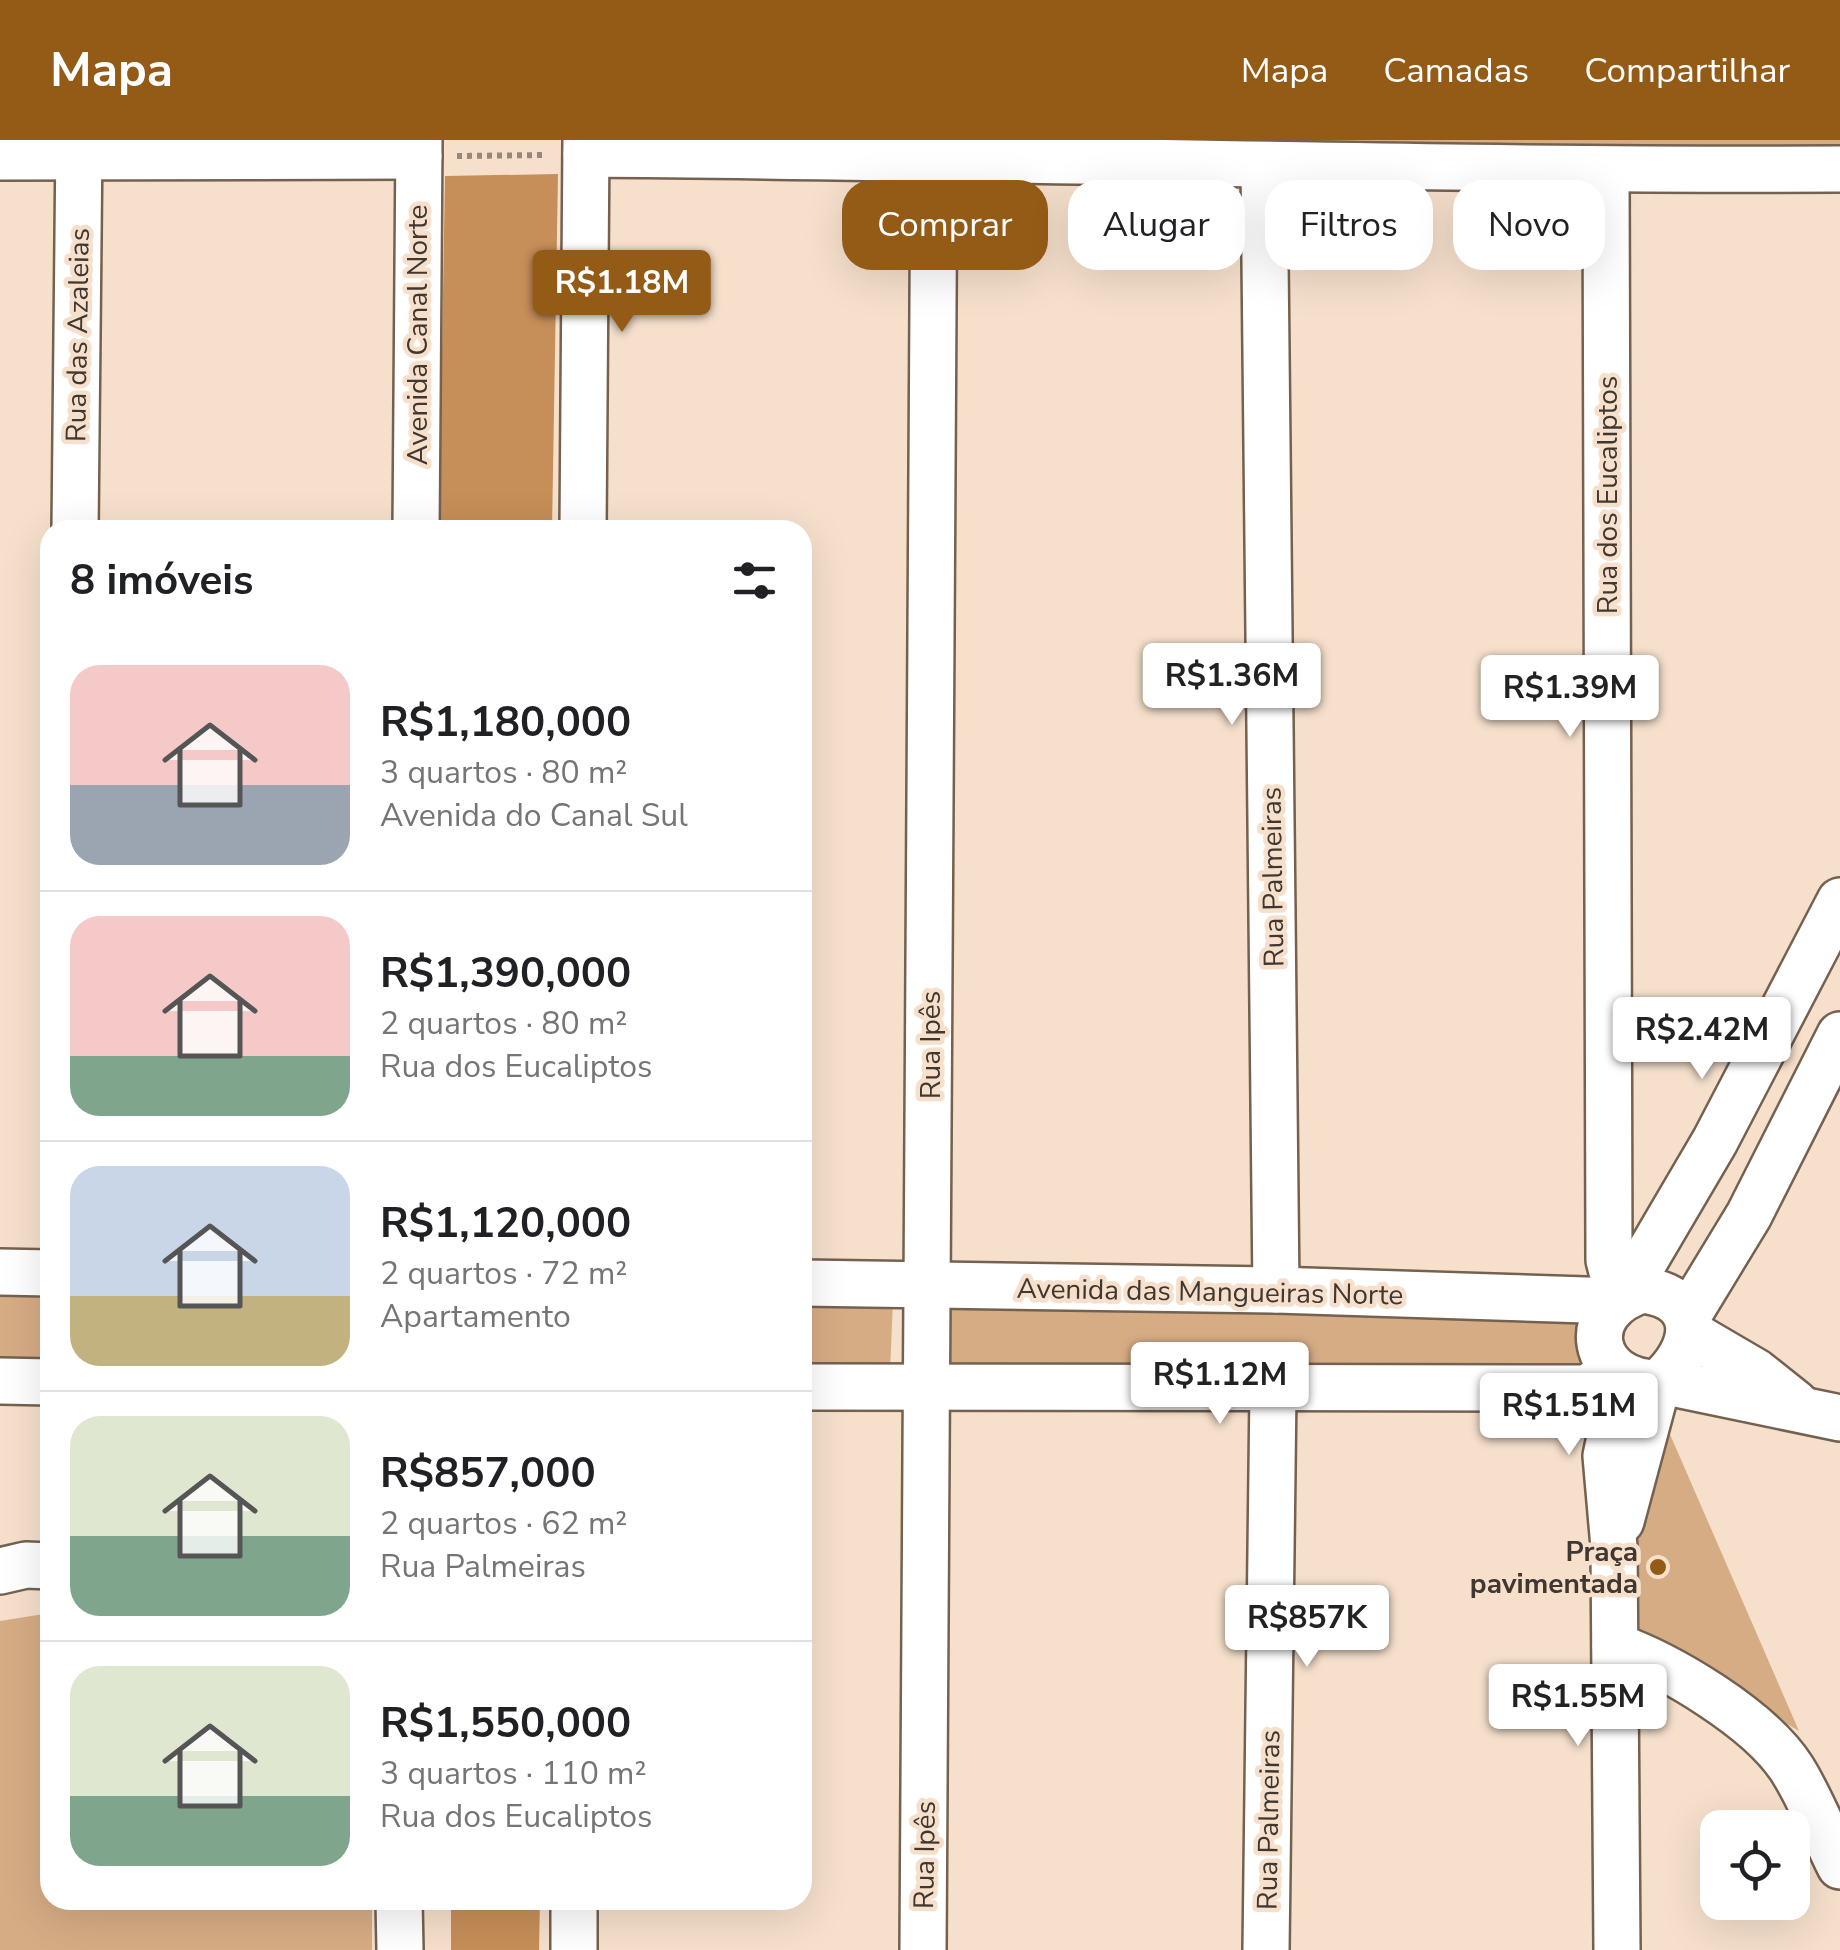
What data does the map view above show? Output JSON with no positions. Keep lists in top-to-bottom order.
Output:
{
  "streets": {
    "street": [
      "Rua das Azaleias",
      "Avenida Canal Norte",
      "Rua dos Eucaliptos",
      "Rua Palmeiras",
      "Rua Ipês",
      "Avenida das Mangueiras Norte"
    ]
  },
  "crossings": [
    ["Rua dos Eucaliptos", "Avenida das Mangueiras Norte"],
    ["Rua Palmeiras", "Avenida das Mangueiras Norte"],
    ["Rua Ipês", "Avenida das Mangueiras Norte"]
  ],
  "places": ["Praça pavimentada"],
  "page": {
    "header": "Mapa",
    "nav": ["Mapa", "Camadas", "Compartilhar"],
    "chip": [
      "Comprar",
      "Alugar",
      "Filtros",
      "Novo"
    ],
    "price": [
      "R$1.18M",
      "R$1.36M",
      "R$1.39M",
      "R$2.42M",
      "R$1.12M",
      "R$1.51M",
      "R$857K",
      "R$1.55M"
    ],
    "heading": "8 imóveis",
    "list": [
      {
        "name": "R$1,180,000",
        "note": "3 quartos · 80 m² · Avenida do Canal Sul"
      },
      {
        "name": "R$1,390,000",
        "note": "2 quartos · 80 m² · Rua dos Eucaliptos"
      },
      {
        "name": "R$1,120,000",
        "note": "2 quartos · 72 m² · Apartamento"
      },
      {
        "name": "R$857,000",
        "note": "2 quartos · 62 m² · Rua Palmeiras"
      },
      {
        "name": "R$1,550,000",
        "note": "3 quartos · 110 m² · Rua dos Eucaliptos"
      }
    ]
  }
}
